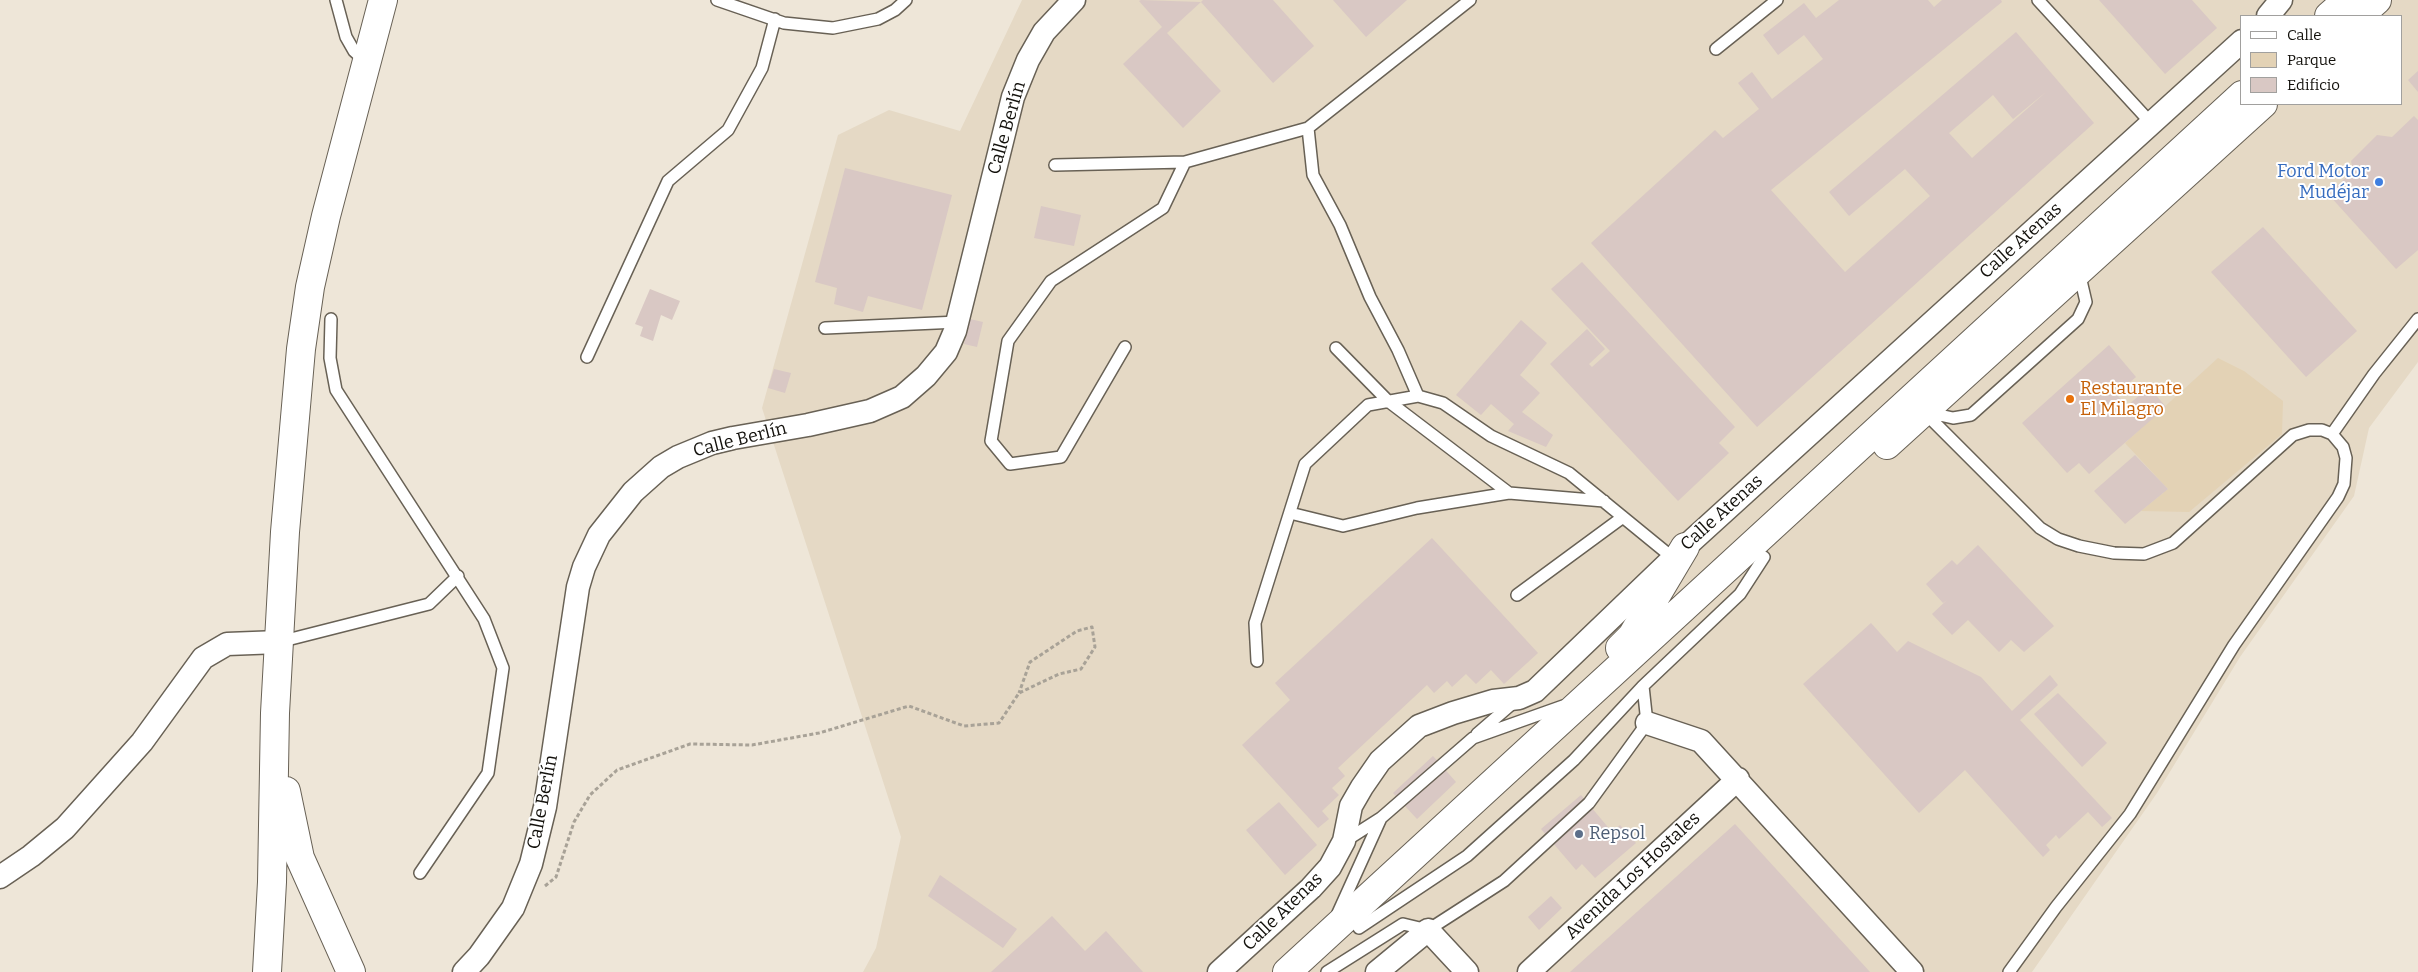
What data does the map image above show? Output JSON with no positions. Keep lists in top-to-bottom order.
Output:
{
  "streets": {
    "street": ["Calle Berlín", "Calle Atenas", "Avenida Los Hostales"]
  },
  "places": ["Ford Motor Mudéjar", "Restaurante El Milagro", "Repsol"],
  "legend": ["Calle", "Parque", "Edificio"]
}
